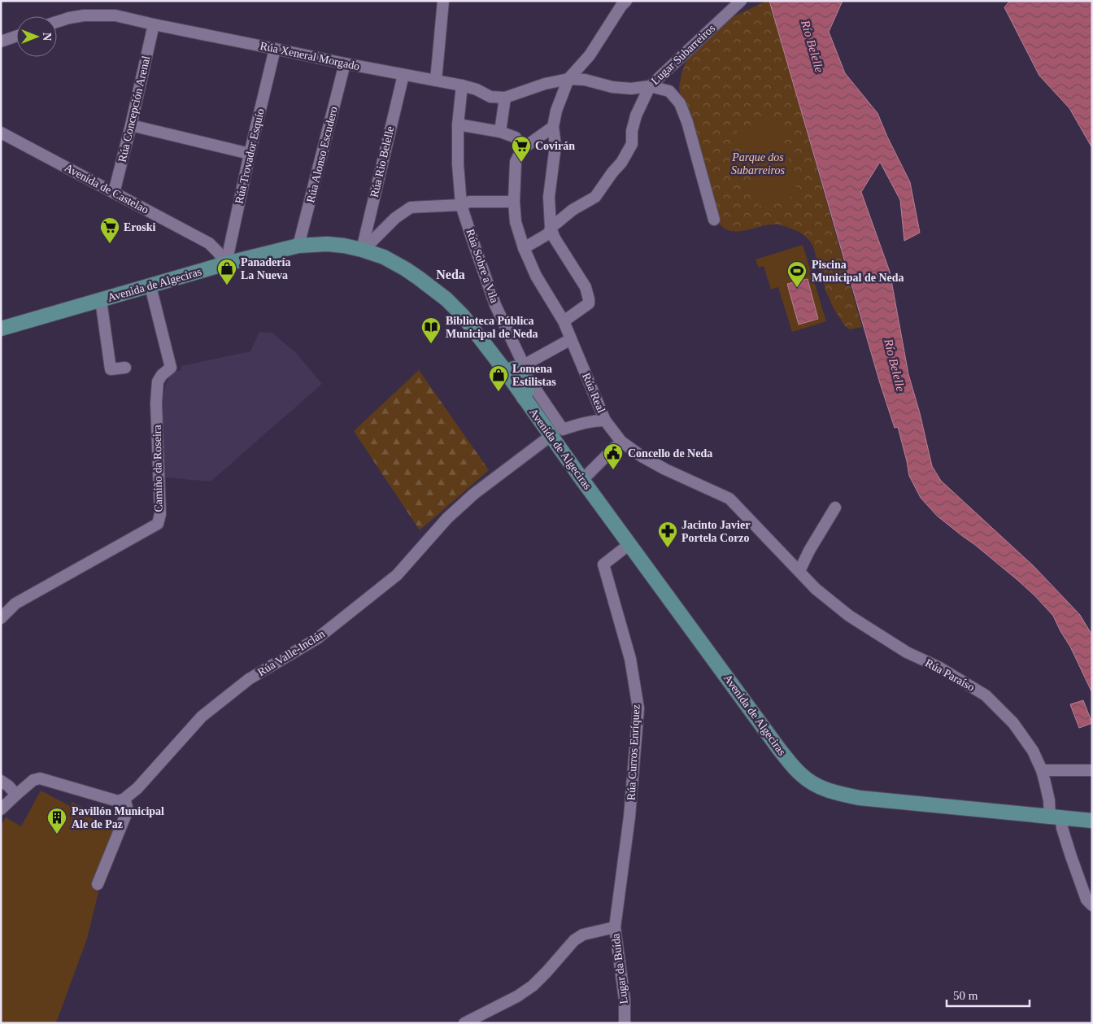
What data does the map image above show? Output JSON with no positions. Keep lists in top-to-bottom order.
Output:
{
  "streets": {
    "main road": ["Avenida de Algeciras"],
    "street": [
      "Lugar Subarreiros",
      "Rúa Xeneral Morgado",
      "Rúa Concepción Arenal",
      "Rúa Alonso Escudero",
      "Rúa Trovador Esquío",
      "Rúa Rio Belelle",
      "Avenida de Castelao",
      "Rúa Sobre a Vila",
      "Rúa Real",
      "Camiño da Roseira",
      "Rúa Valle-Inclán",
      "Rúa Paraíso",
      "Rúa Curros Enríquez",
      "Lugar da Buída"
    ]
  },
  "crossings": [
    ["Lugar Subarreiros", "Rúa Xeneral Morgado"],
    ["Rúa Xeneral Morgado", "Rúa Concepción Arenal"],
    ["Rúa Xeneral Morgado", "Rúa Alonso Escudero"],
    ["Rúa Xeneral Morgado", "Rúa Trovador Esquío"],
    ["Rúa Xeneral Morgado", "Rúa Rio Belelle"],
    ["Rúa Xeneral Morgado", "Rúa Sobre a Vila"],
    ["Rúa Concepción Arenal", "Avenida de Castelao"],
    ["Rúa Alonso Escudero", "Avenida de Algeciras"],
    ["Rúa Trovador Esquío", "Avenida de Castelao"],
    ["Rúa Trovador Esquío", "Avenida de Algeciras"],
    ["Rúa Rio Belelle", "Avenida de Algeciras"],
    ["Avenida de Castelao", "Avenida de Algeciras"],
    ["Rúa Sobre a Vila", "Avenida de Algeciras"],
    ["Rúa Sobre a Vila", "Rúa Valle-Inclán"],
    ["Avenida de Algeciras", "Camiño da Roseira"],
    ["Avenida de Algeciras", "Rúa Valle-Inclán"],
    ["Avenida de Algeciras", "Rúa Paraíso"],
    ["Avenida de Algeciras", "Rúa Curros Enríquez"],
    ["Rúa Real", "Rúa Valle-Inclán"],
    ["Rúa Real", "Rúa Paraíso"],
    ["Rúa Curros Enríquez", "Lugar da Buída"]
  ],
  "districts": ["Neda"],
  "water": ["Río Belelle"],
  "parks": ["Parque dos Subarreiros"],
  "places": {
    "supermarket": ["Covirán", "Eroski"],
    "shop": ["Panadería La Nueva", "Lomena Estilistas"],
    "sports": ["Piscina Municipal de Neda"],
    "library": ["Biblioteca Pública Municipal de Neda"],
    "public building": ["Concello de Neda"],
    "pharmacy": ["Jacinto Javier Portela Corzo"],
    "building": ["Pavillón Municipal Ale de Paz"]
  },
  "scale_bar": "50 m",
  "north": "right"
}
